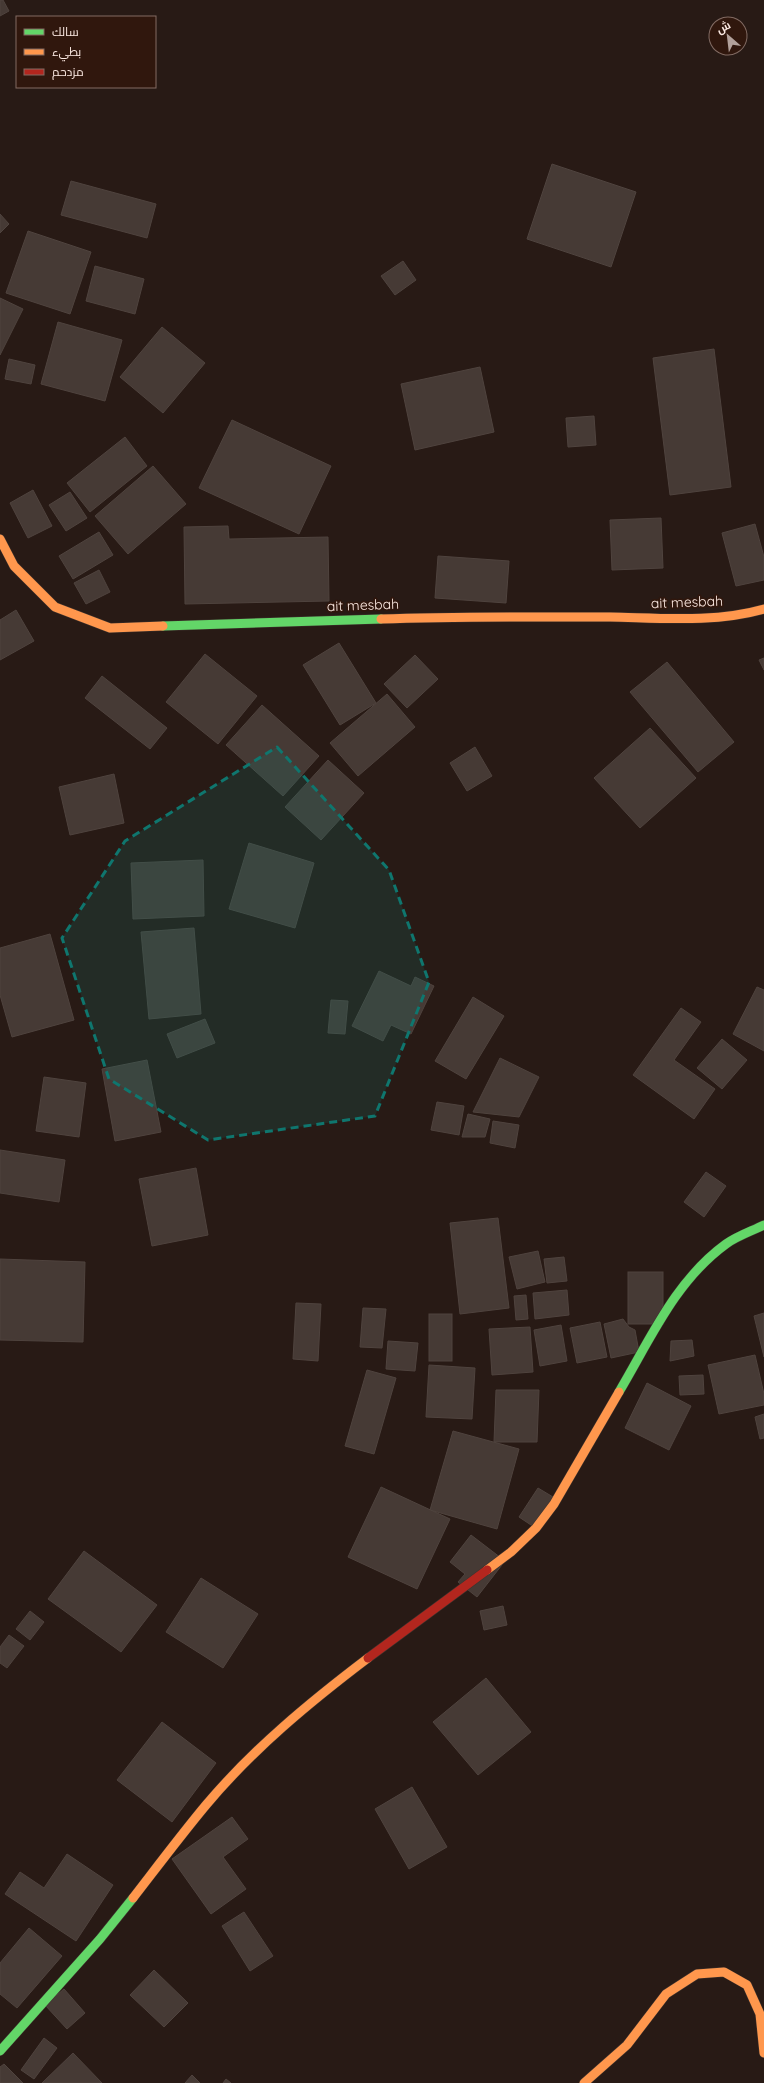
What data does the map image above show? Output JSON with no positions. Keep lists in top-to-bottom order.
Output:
{
  "streets": {
    "street": ["ait mesbah"]
  },
  "legend": ["سالك", "بطيء", "مزدحم"],
  "north": "top left"
}
